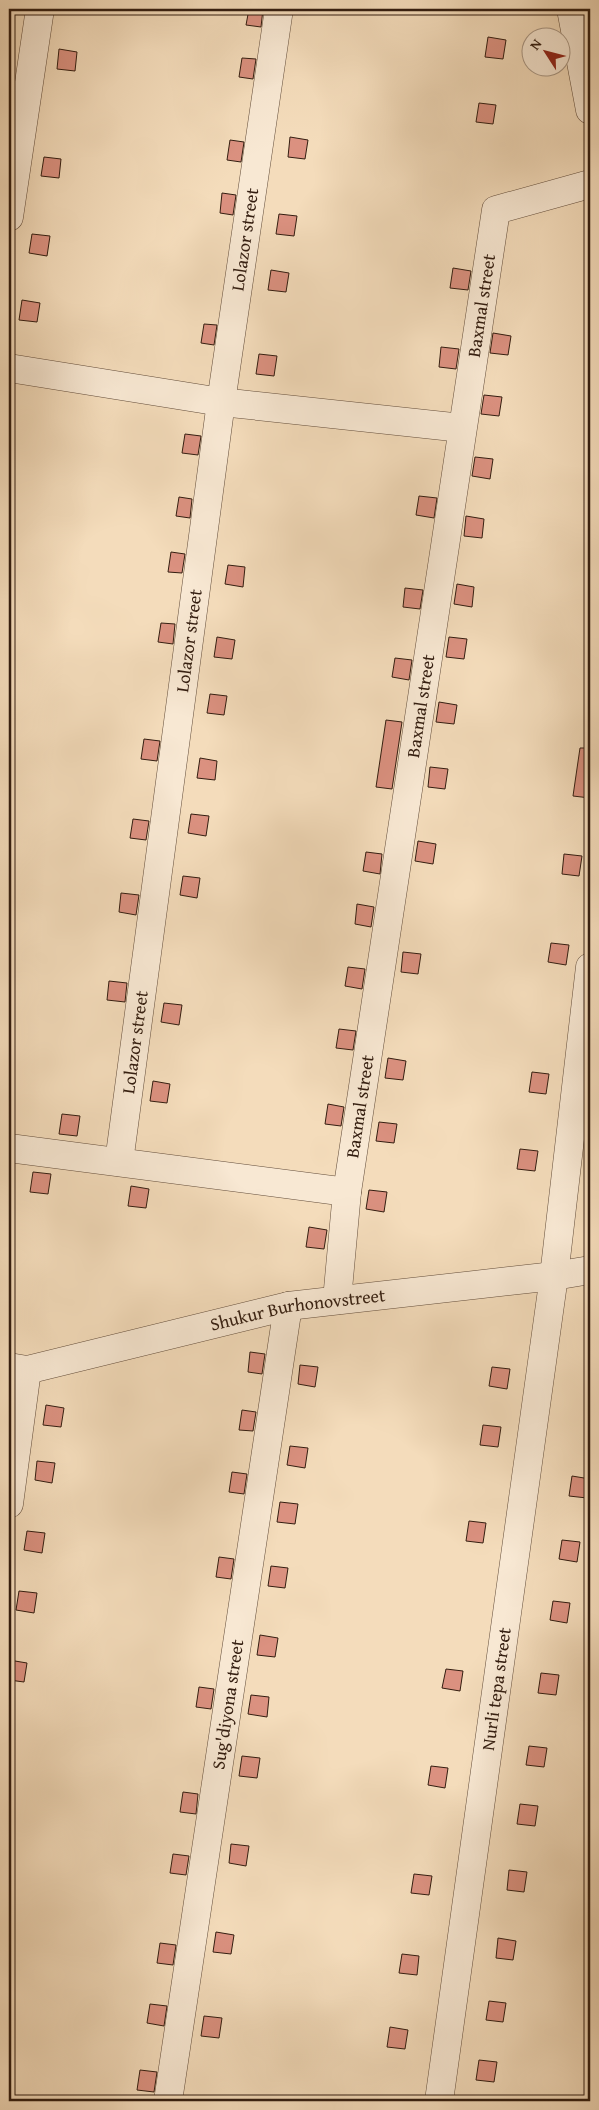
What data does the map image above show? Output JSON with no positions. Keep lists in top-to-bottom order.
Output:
{
  "streets": {
    "street": [
      "Lolazor street",
      "Baxmal street",
      "Shukur Burhonovstreet",
      "Nurli tepa street",
      "Sug'diyona street"
    ]
  },
  "crossings": [
    ["Baxmal street", "Shukur Burhonovstreet"],
    ["Shukur Burhonovstreet", "Nurli tepa street"],
    ["Shukur Burhonovstreet", "Sug'diyona street"]
  ],
  "north": "top left"
}
